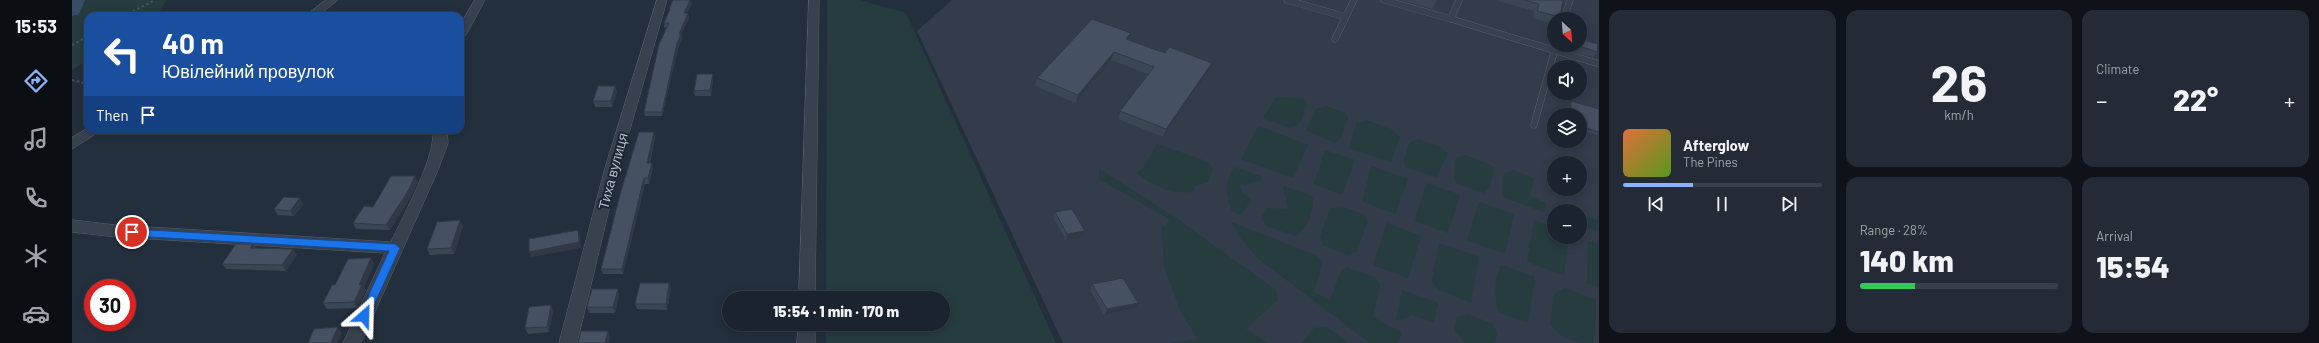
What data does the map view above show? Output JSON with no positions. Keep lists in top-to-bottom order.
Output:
{
  "streets": {
    "street": ["Тиха вулиця"]
  },
  "north": "bottom right",
  "page": {
    "tabs": "15:53",
    "tile": [
      ["26", "km/h"],
      "Climate",
      ["Range · 28%", "140 km"],
      ["Arrival", "15:54"]
    ],
    "map_buttons": ["+", "−"],
    "turn": ["40 m", "Ювілейний провулок"],
    "heat": ["−", "22°", "+"],
    "then": "Then",
    "song": ["Afterglow", "The Pines"],
    "limit": "30",
    "trip": "15:54 · 1 min · 170 m"
  }
}
